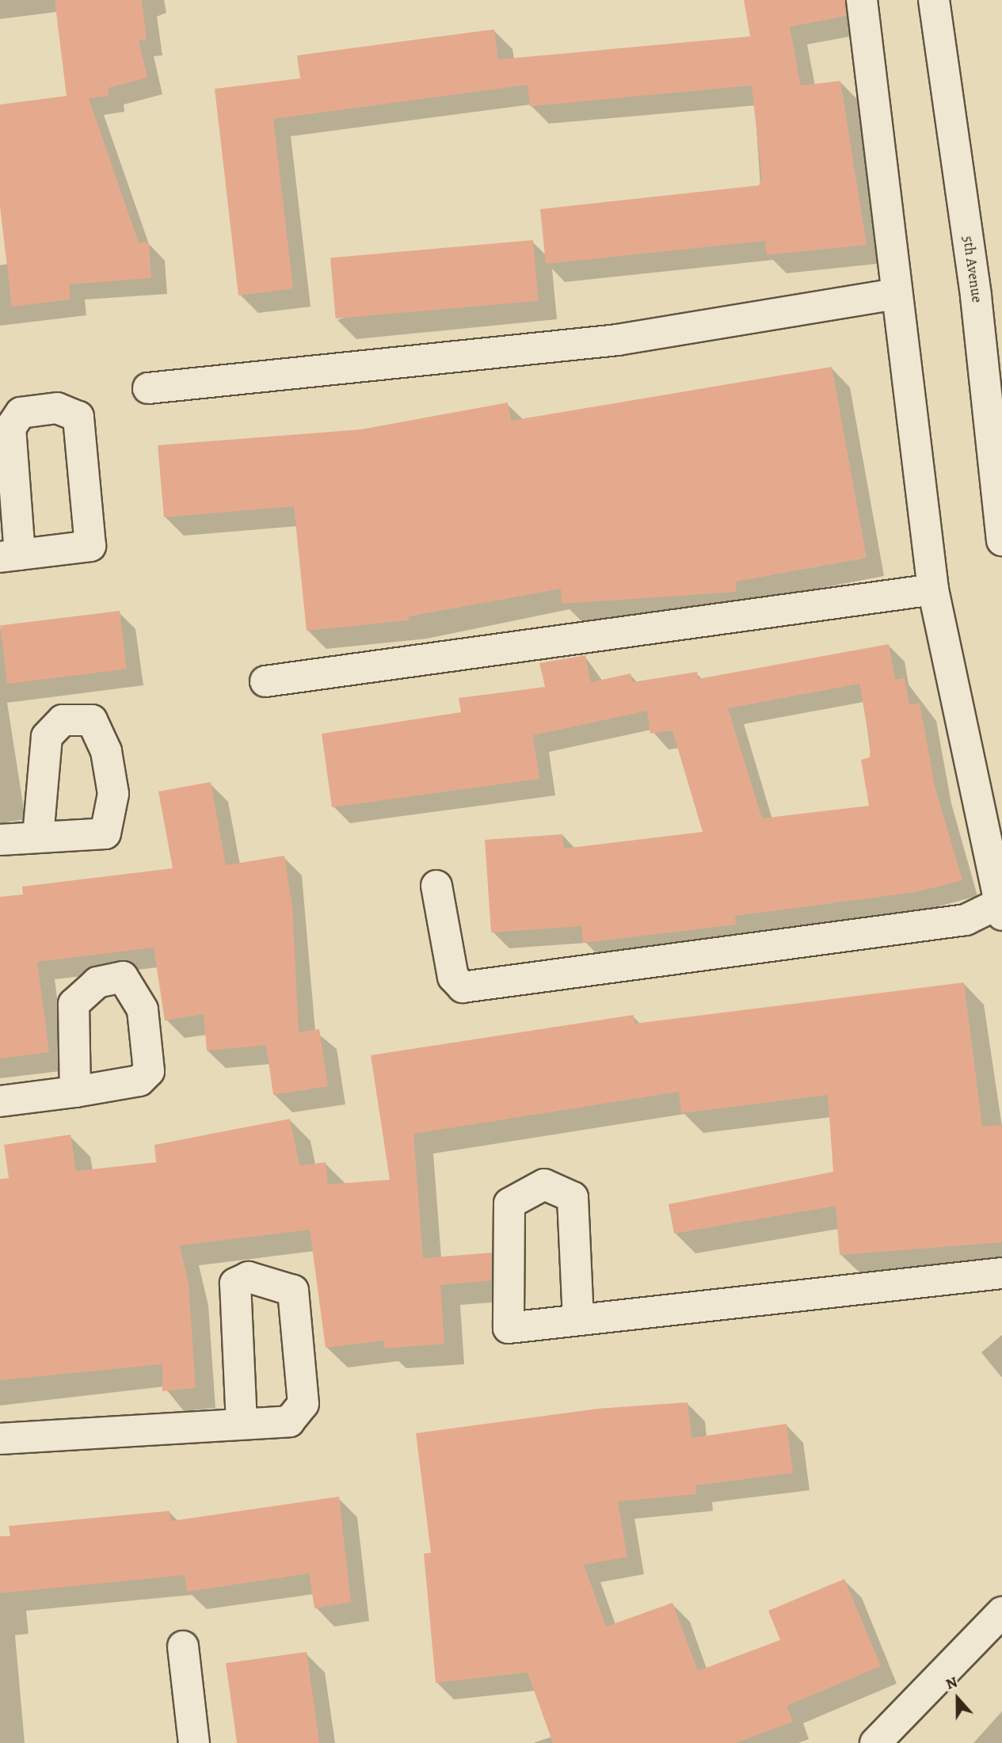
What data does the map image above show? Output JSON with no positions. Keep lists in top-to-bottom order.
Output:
{
  "streets": {
    "street": ["5th Avenue"]
  },
  "north": "top"
}
